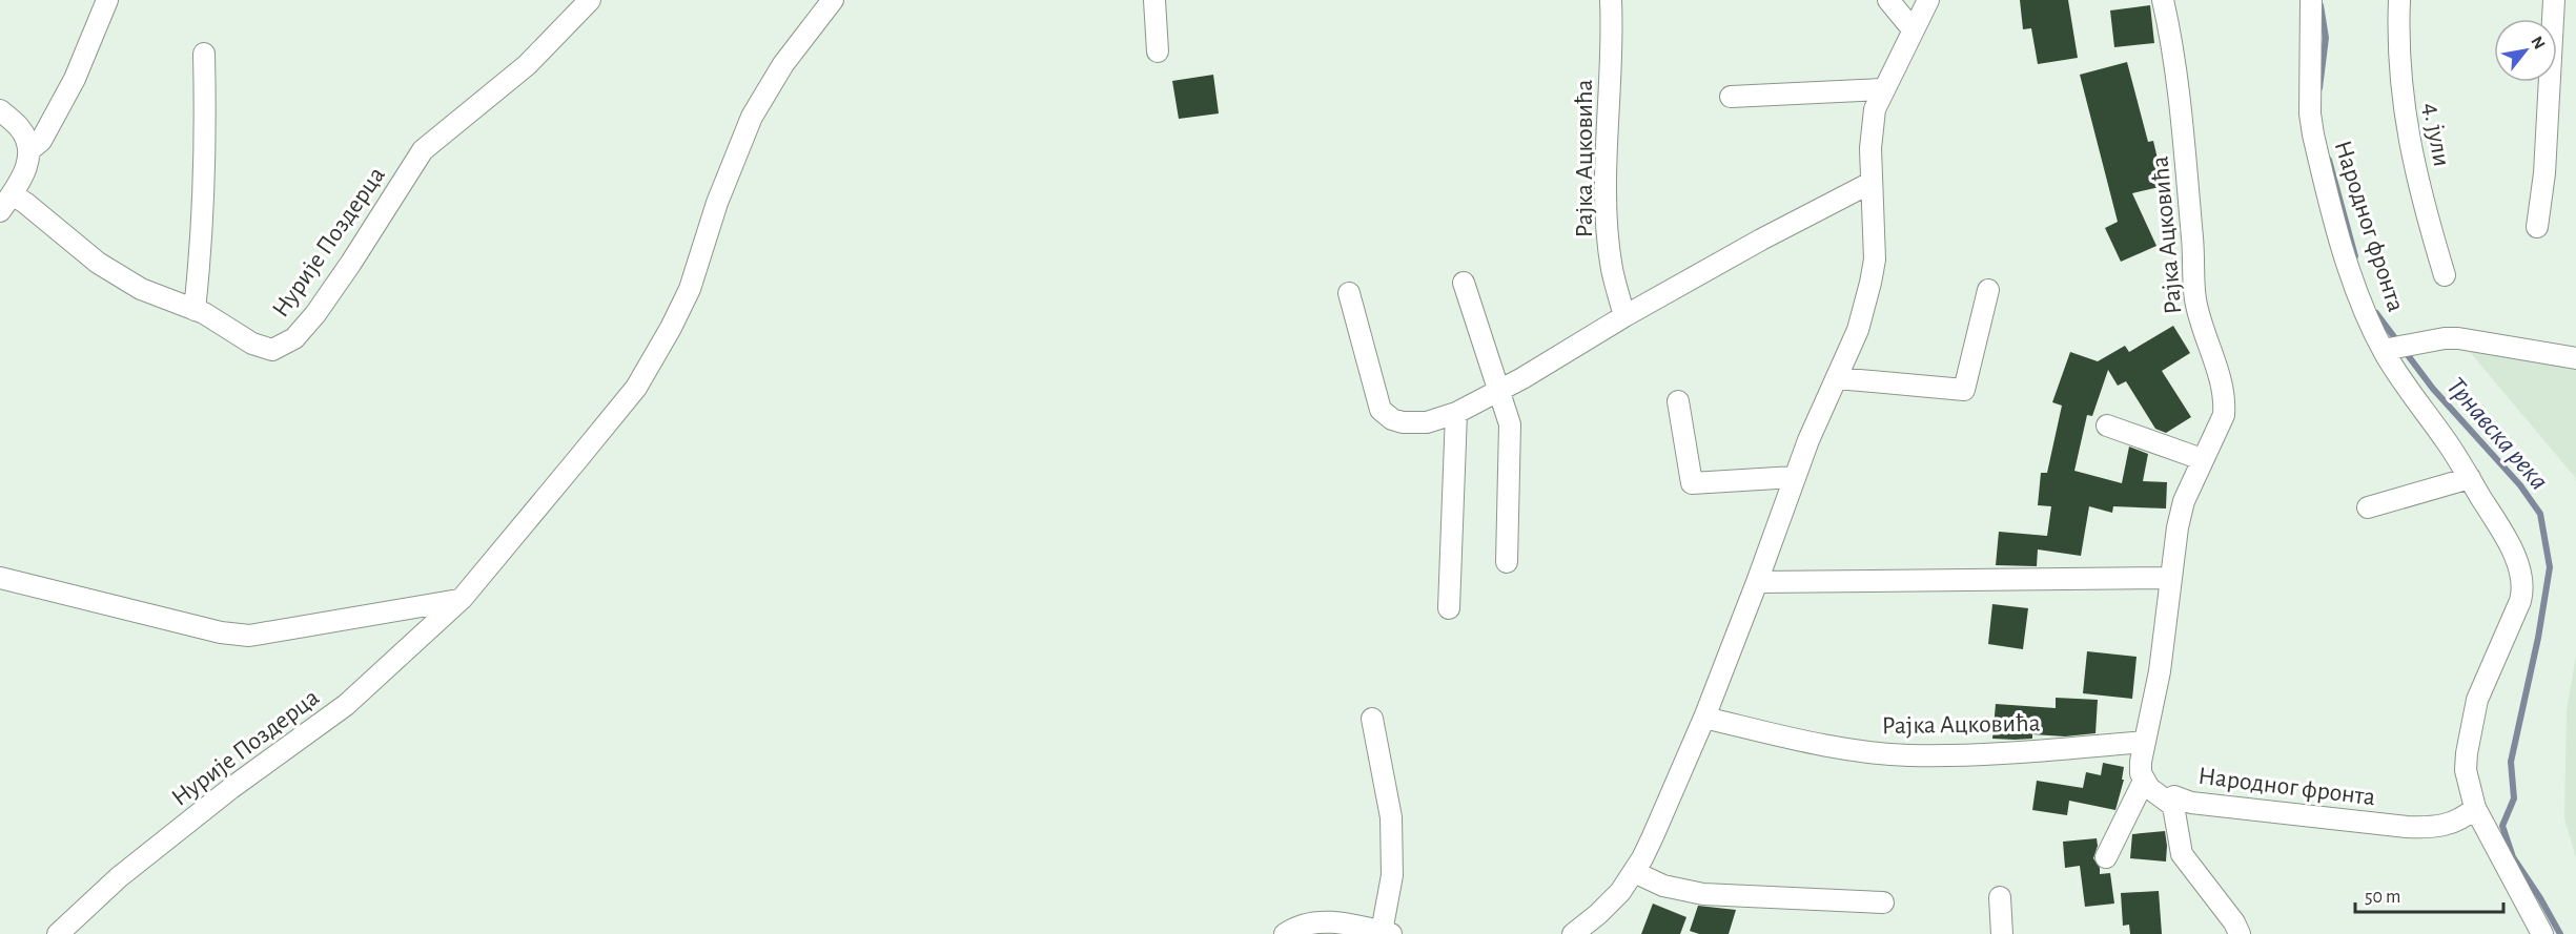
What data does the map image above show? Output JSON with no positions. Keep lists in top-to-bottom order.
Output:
{
  "streets": {
    "street": [
      "4. јули",
      "Рајка Ацковића",
      "Народног фронта",
      "Нурије Поздерца"
    ]
  },
  "water": ["Трнавска река"],
  "scale_bar": "50 m",
  "north": "top right"
}
